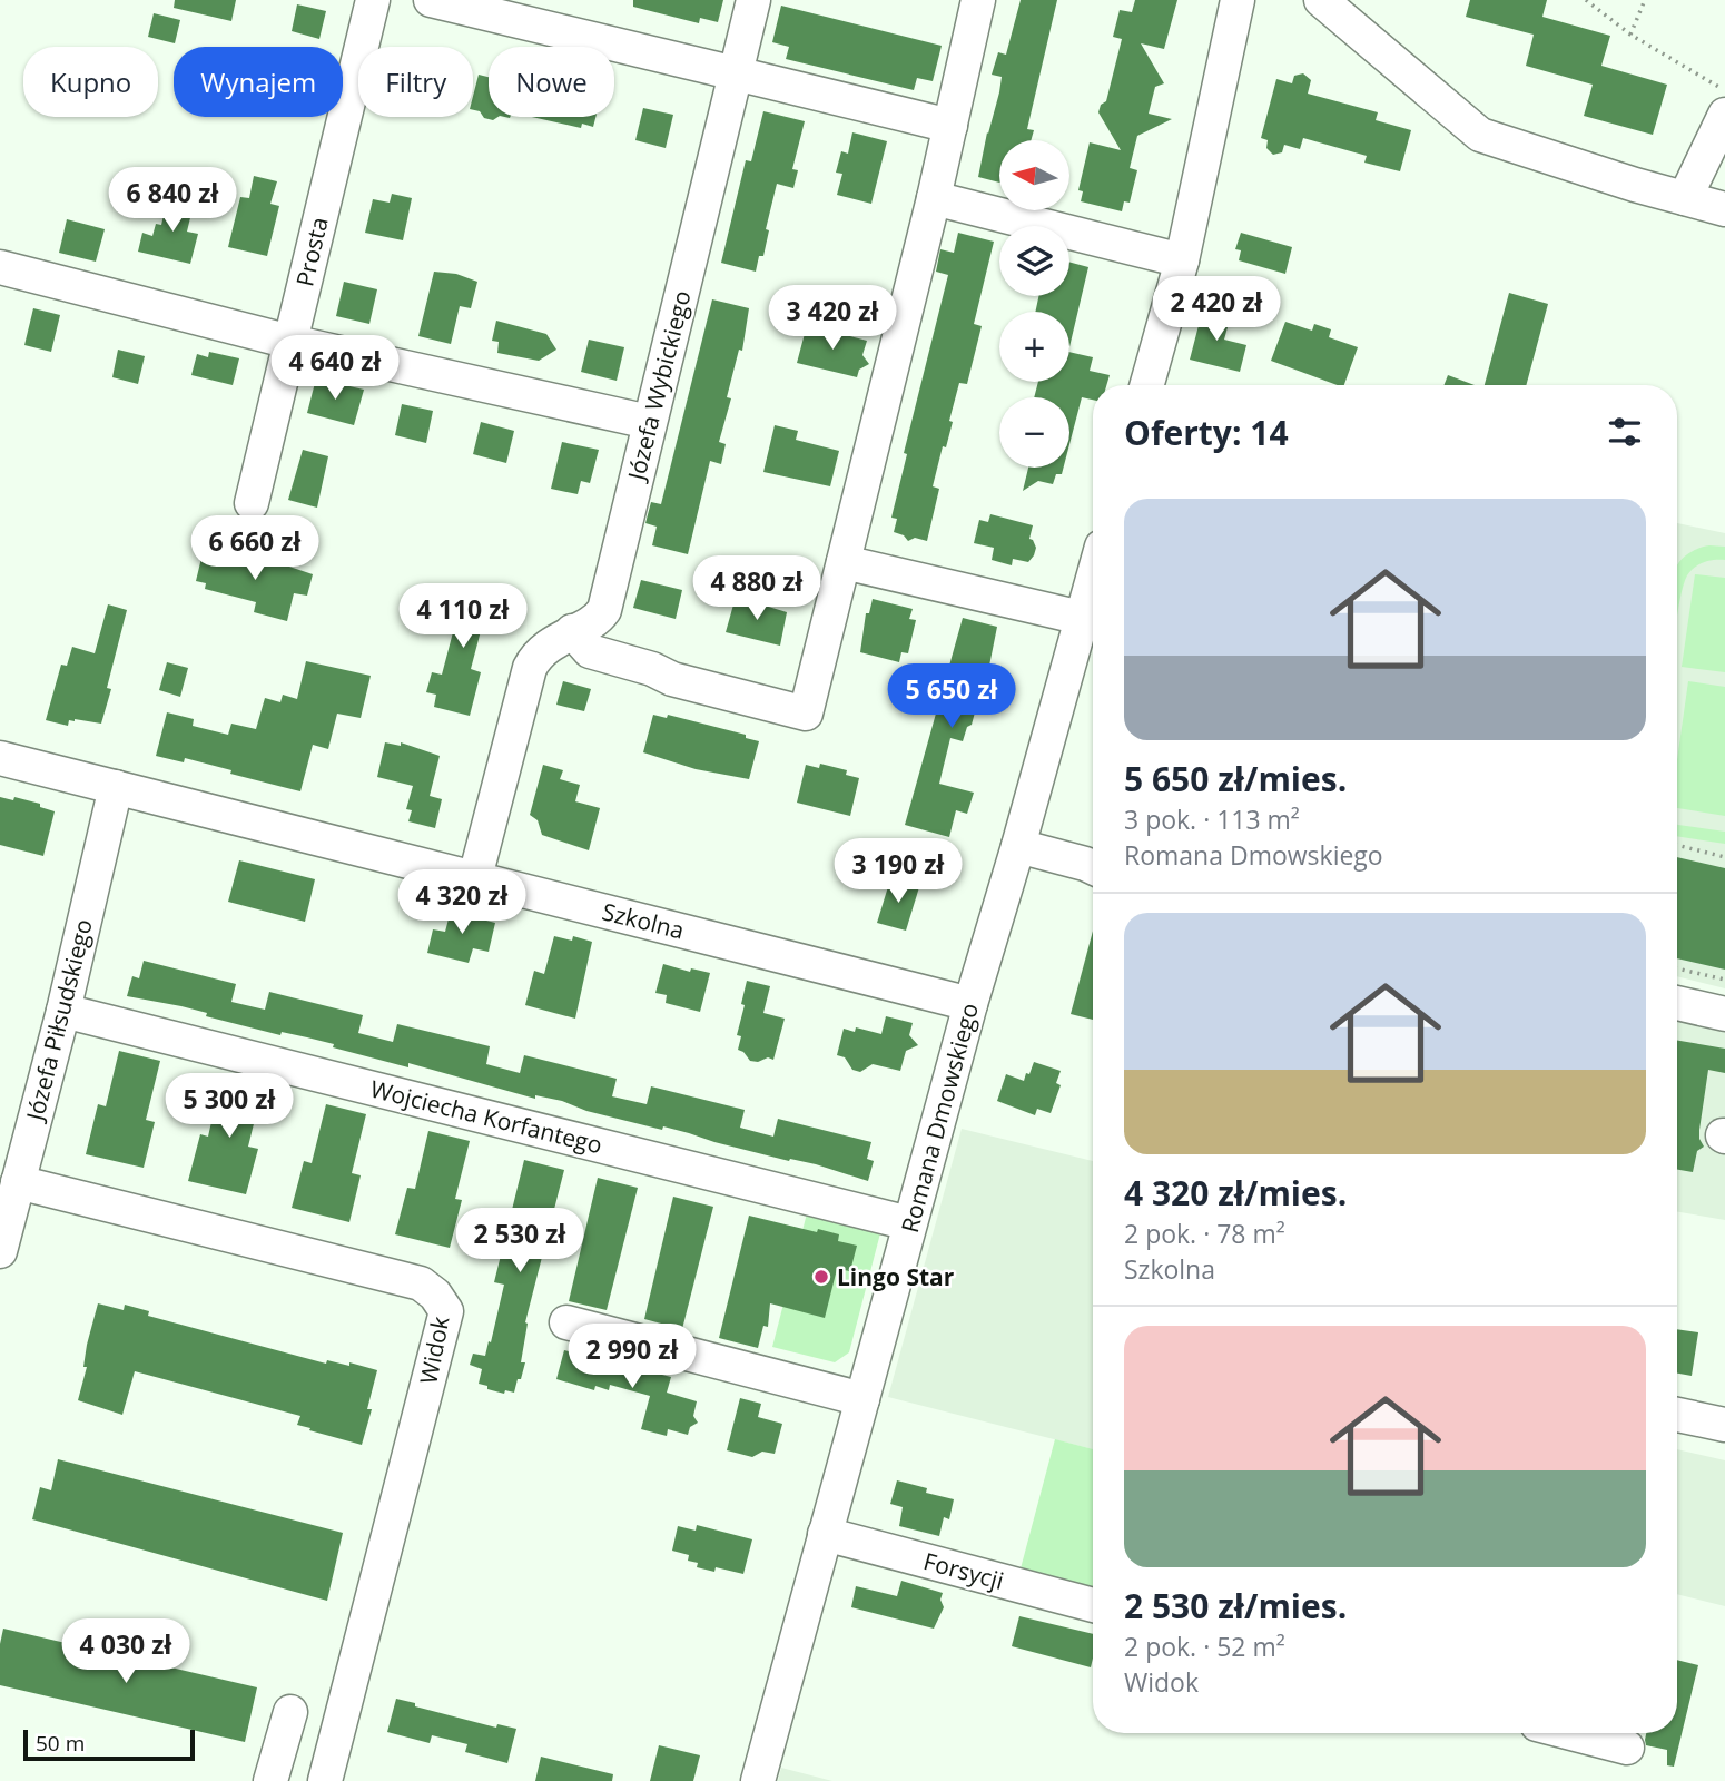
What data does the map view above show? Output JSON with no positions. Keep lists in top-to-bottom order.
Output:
{
  "streets": {
    "street": [
      "Prosta",
      "Józefa Wybickiego",
      "Szkolna",
      "Józefa Piłsudskiego",
      "Wojciecha Korfantego",
      "Romana Dmowskiego",
      "Widok",
      "Forsycji"
    ]
  },
  "crossings": [
    ["Józefa Wybickiego", "Szkolna"],
    ["Szkolna", "Józefa Piłsudskiego"],
    ["Szkolna", "Romana Dmowskiego"],
    ["Józefa Piłsudskiego", "Wojciecha Korfantego"],
    ["Józefa Piłsudskiego", "Widok"],
    ["Wojciecha Korfantego", "Romana Dmowskiego"],
    ["Romana Dmowskiego", "Forsycji"]
  ],
  "places": ["Lingo Star"],
  "scale_bar": "50 m",
  "north": "left",
  "page": {
    "chip": [
      "Kupno",
      "Wynajem",
      "Filtry",
      "Nowe"
    ],
    "map_buttons": ["+", "−"],
    "price": [
      "6 840 zł",
      "2 420 zł",
      "3 420 zł",
      "4 640 zł",
      "6 660 zł",
      "4 880 zł",
      "4 110 zł",
      "5 650 zł",
      "3 190 zł",
      "4 320 zł",
      "5 300 zł",
      "2 530 zł",
      "2 990 zł",
      "4 030 zł"
    ],
    "heading": "Oferty: 14",
    "list": [
      {
        "name": "5 650 zł/mies.",
        "note": "3 pok. · 113 m² · Romana Dmowskiego"
      },
      {
        "name": "4 320 zł/mies.",
        "note": "2 pok. · 78 m² · Szkolna"
      },
      {
        "name": "2 530 zł/mies.",
        "note": "2 pok. · 52 m² · Widok"
      }
    ],
    "scale": "50 m"
  }
}
